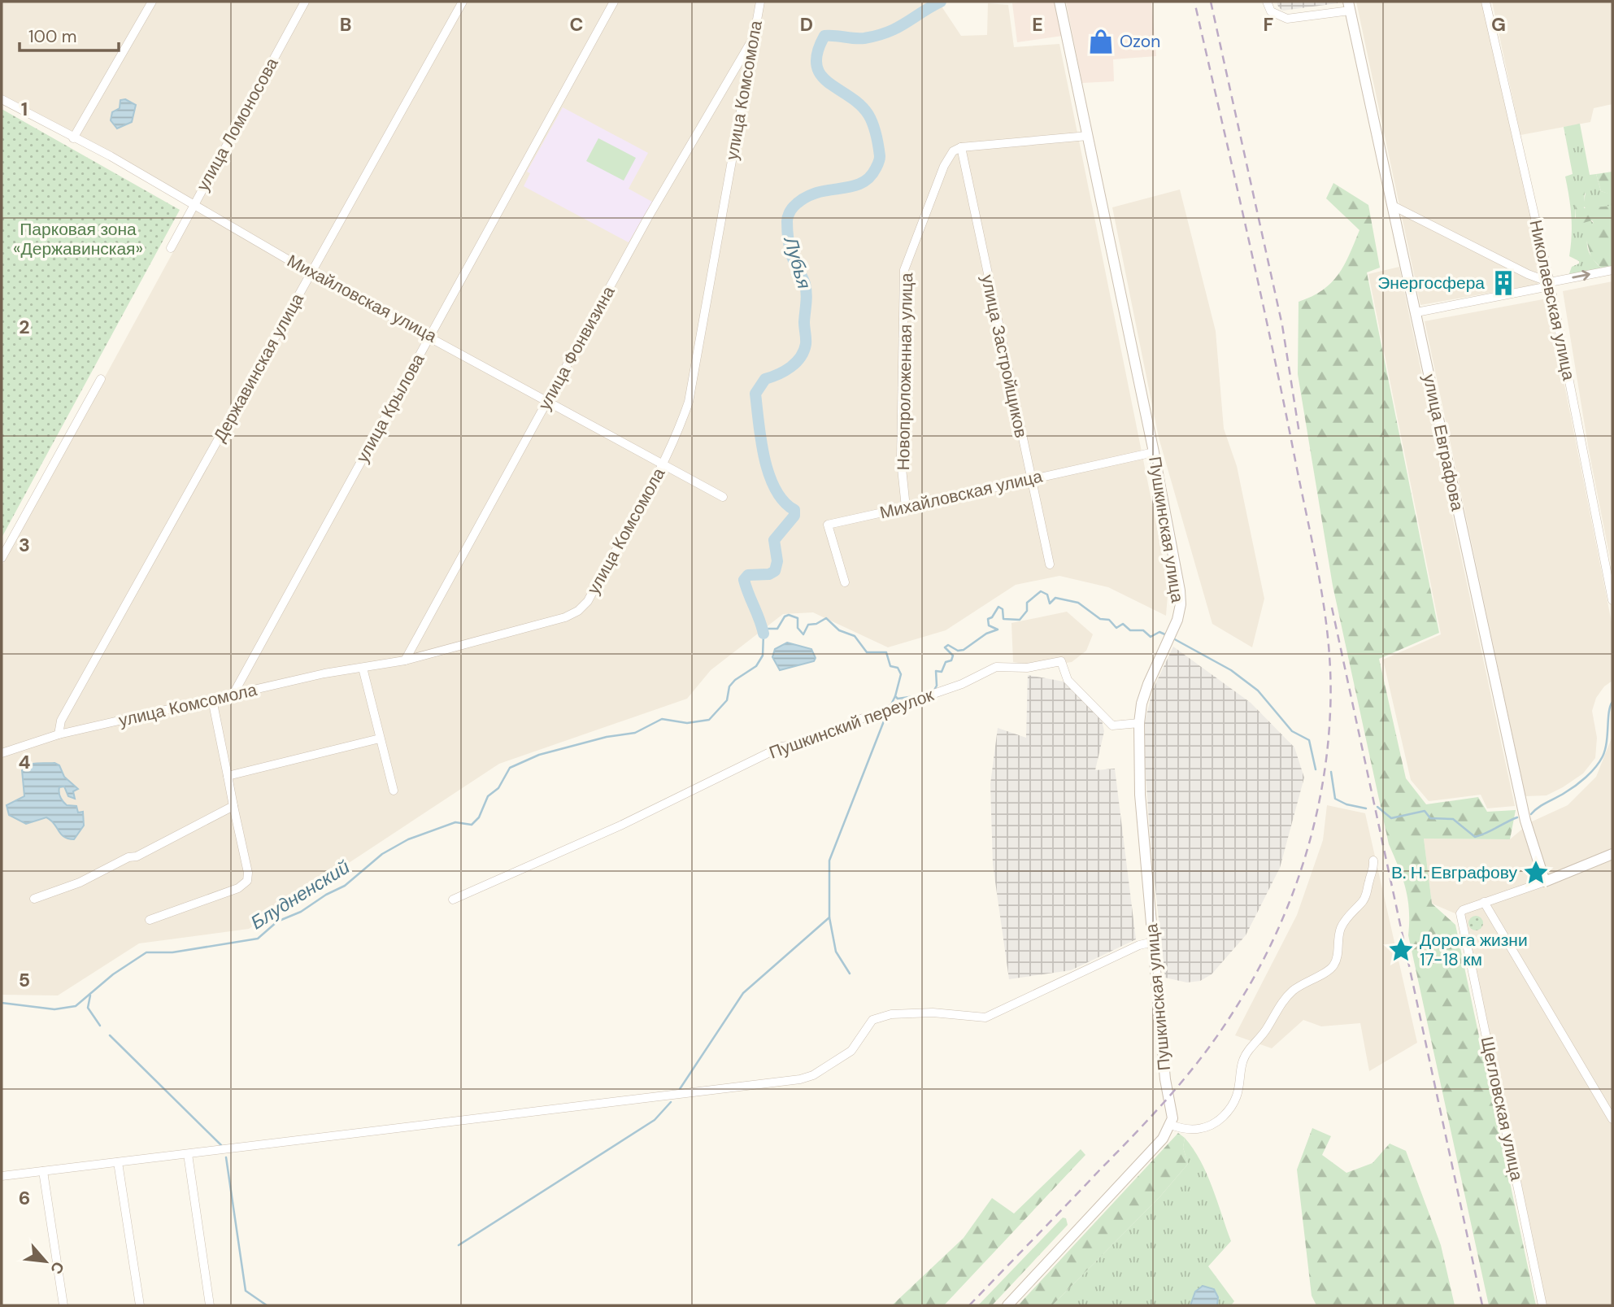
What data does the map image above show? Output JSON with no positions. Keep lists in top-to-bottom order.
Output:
{
  "streets": {
    "street": [
      "улица Комсомола",
      "улица Ломоносова",
      "Михайловская улица",
      "Николаевская улица",
      "улица Фонвизина",
      "улица Застройщиков",
      "Державинская улица",
      "Новопроложенная улица",
      "улица Крылова",
      "улица Евграфова",
      "Пушкинская улица",
      "Пушкинский переулок",
      "Щегловская улица"
    ]
  },
  "crossings": [
    ["улица Комсомола", "Михайловская улица"],
    ["улица Комсомола", "улица Фонвизина"],
    ["улица Комсомола", "Державинская улица"],
    ["улица Комсомола", "улица Крылова"],
    ["улица Ломоносова", "Михайловская улица"],
    ["Михайловская улица", "улица Фонвизина"],
    ["Михайловская улица", "улица Застройщиков"],
    ["Михайловская улица", "Державинская улица"],
    ["Михайловская улица", "Новопроложенная улица"],
    ["Михайловская улица", "улица Крылова"],
    ["Михайловская улица", "Пушкинская улица"],
    ["улица Застройщиков", "Новопроложенная улица"],
    ["Пушкинская улица", "Пушкинский переулок"]
  ],
  "water": ["Лубья", "Блудненский"],
  "parks": ["Парковая зона «Державинская»"],
  "places": {
    "shop": ["Ozon"],
    "building": ["Энергосфера"],
    "place": ["В. Н. Евграфову", "Дорога жизни 17-18 км"]
  },
  "scale_bar": "100 m",
  "north": "bottom right",
  "grid": {
    "columns": [
      "B",
      "C",
      "D",
      "E",
      "F",
      "G"
    ],
    "rows": [
      "1",
      "2",
      "3",
      "4",
      "5",
      "6"
    ]
  }
}
